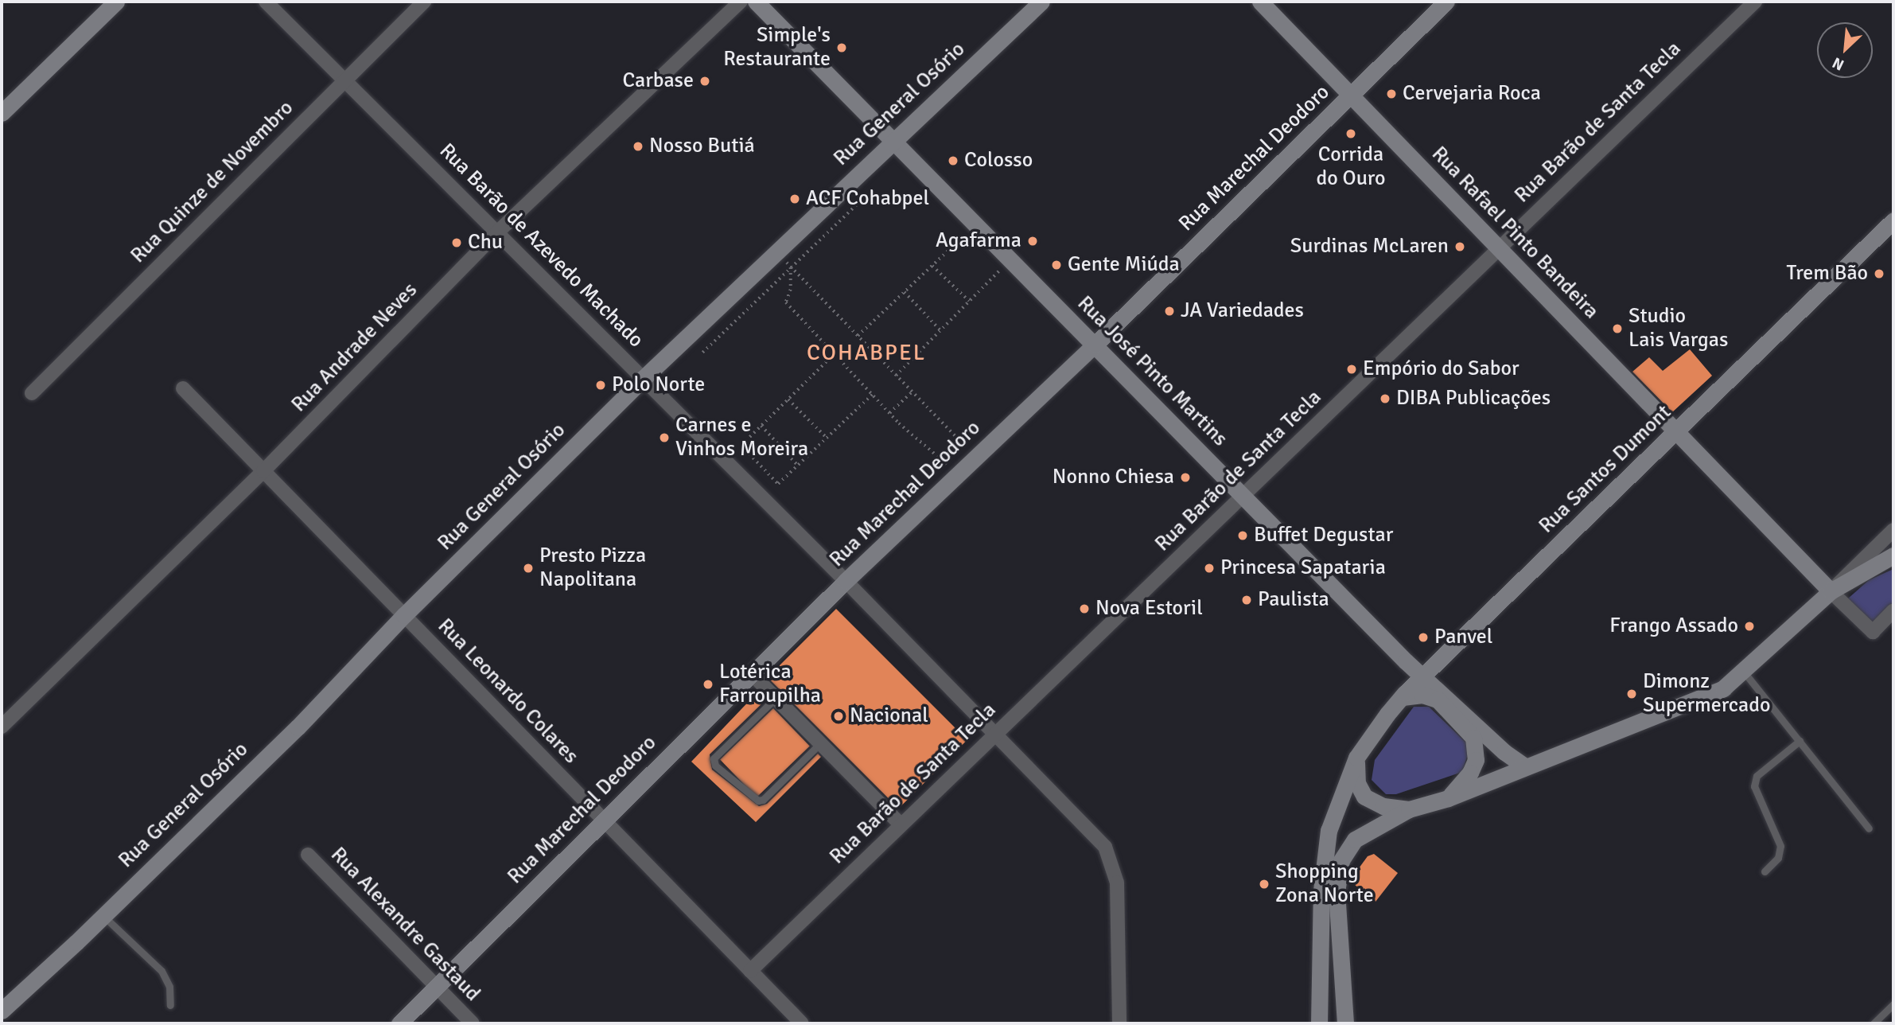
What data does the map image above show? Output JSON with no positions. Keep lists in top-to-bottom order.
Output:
{
  "streets": {
    "street": [
      "Rua General Osório",
      "Rua Barão de Santa Tecla",
      "Rua Marechal Deodoro",
      "Rua Quinze de Novembro",
      "Rua Rafael Pinto Bandeira",
      "Rua Barão de Azevedo Machado",
      "Rua Andrade Neves",
      "Rua José Pinto Martins",
      "Rua Santos Dumont",
      "Rua Leonardo Colares",
      "Rua Alexandre Gastaud"
    ]
  },
  "crossings": [
    ["Rua General Osório", "Rua Barão de Azevedo Machado"],
    ["Rua General Osório", "Rua José Pinto Martins"],
    ["Rua General Osório", "Rua Leonardo Colares"],
    ["Rua Barão de Santa Tecla", "Rua Rafael Pinto Bandeira"],
    ["Rua Barão de Santa Tecla", "Rua Barão de Azevedo Machado"],
    ["Rua Barão de Santa Tecla", "Rua José Pinto Martins"],
    ["Rua Barão de Santa Tecla", "Rua Leonardo Colares"],
    ["Rua Marechal Deodoro", "Rua Rafael Pinto Bandeira"],
    ["Rua Marechal Deodoro", "Rua Barão de Azevedo Machado"],
    ["Rua Marechal Deodoro", "Rua José Pinto Martins"],
    ["Rua Marechal Deodoro", "Rua Leonardo Colares"],
    ["Rua Marechal Deodoro", "Rua Alexandre Gastaud"],
    ["Rua Quinze de Novembro", "Rua Barão de Azevedo Machado"],
    ["Rua Rafael Pinto Bandeira", "Rua Santos Dumont"],
    ["Rua Barão de Azevedo Machado", "Rua Andrade Neves"],
    ["Rua Andrade Neves", "Rua Leonardo Colares"],
    ["Rua José Pinto Martins", "Rua Santos Dumont"]
  ],
  "districts": ["COHABPEL"],
  "places": [
    "Simple's Restaurante",
    "Carbase",
    "Cervejaria Roca",
    "Corrida do Ouro",
    "Nosso Butiá",
    "Colosso",
    "ACF Cohabpel",
    "Agafarma",
    "Chu",
    "Surdinas McLaren",
    "Gente Miúda",
    "Trem Bão",
    "JA Variedades",
    "Studio Lais Vargas",
    "Empório do Sabor",
    "Polo Norte",
    "DIBA Publicações",
    "Carnes e Vinhos Moreira",
    "Nonno Chiesa",
    "Buffet Degustar",
    "Presto Pizza Napolitana",
    "Princesa Sapataria",
    "Paulista",
    "Nova Estoril",
    "Frango Assado",
    "Panvel",
    "Lotérica Farroupilha",
    "Dimonz Supermercado",
    "Nacional",
    "Shopping Zona Norte"
  ],
  "north": "bottom left"
}
